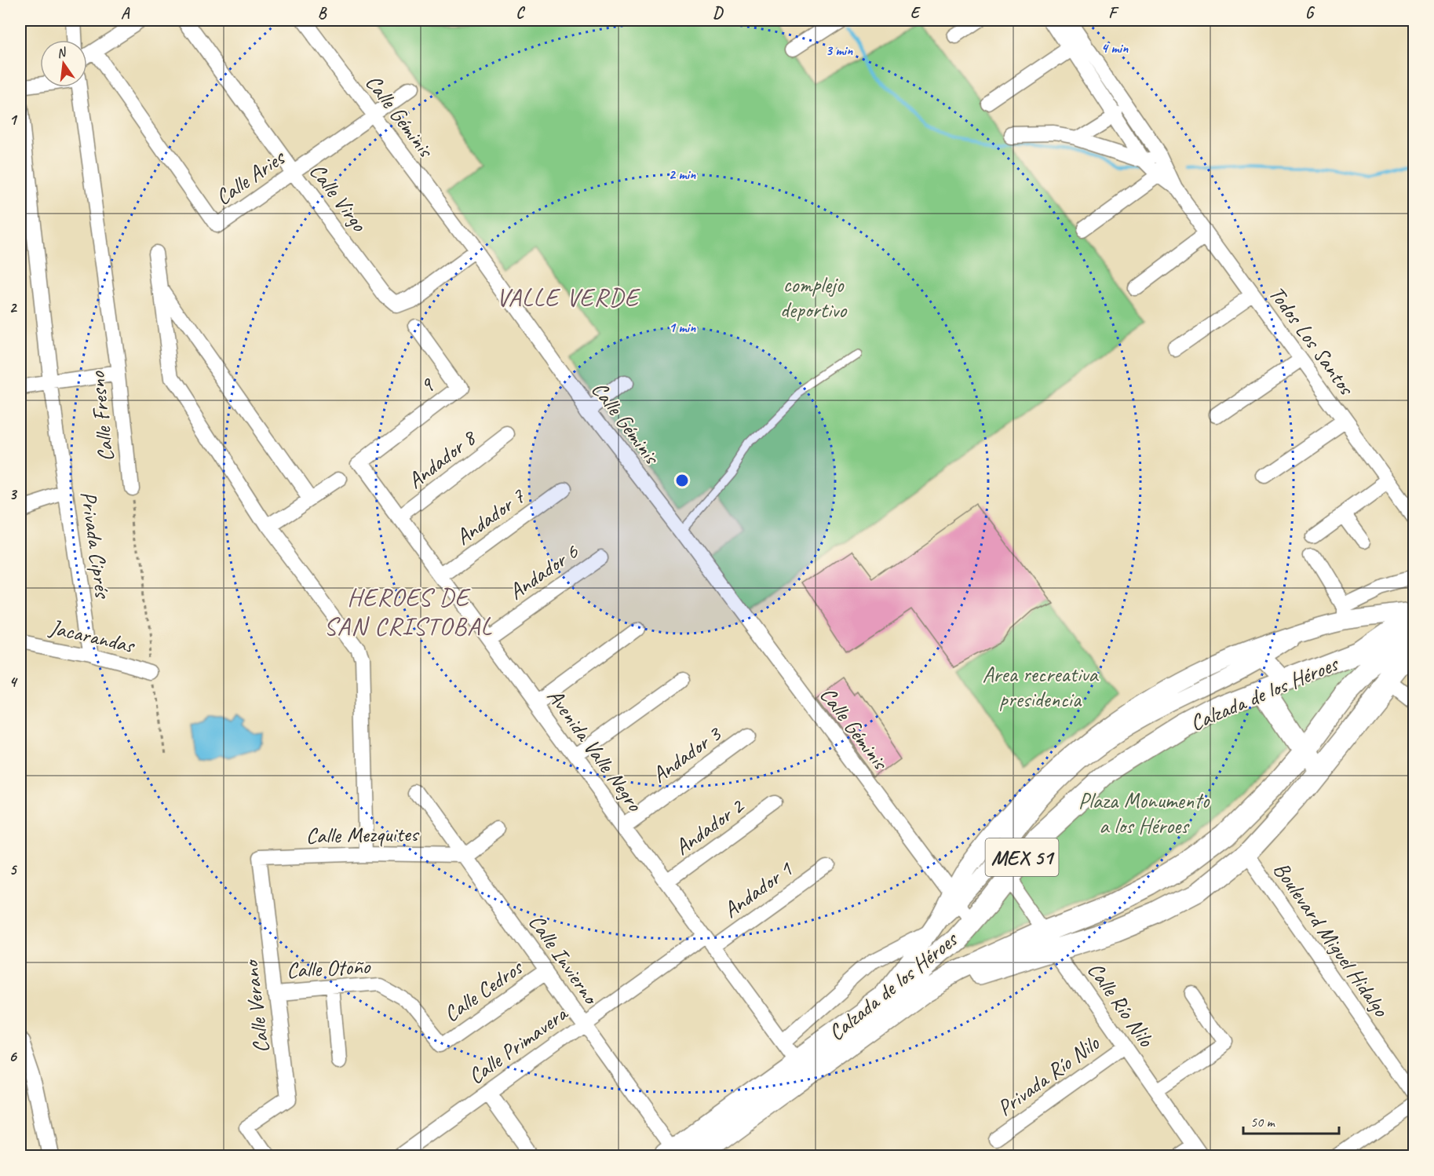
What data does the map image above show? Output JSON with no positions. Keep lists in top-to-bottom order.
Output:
{
  "streets": {
    "main road": ["Calzada de los Héroes", "MEX 51"],
    "street": [
      "Calle Géminis",
      "Calle Aries",
      "Calle Virgo",
      "Todos Los Santos",
      "9",
      "Calle Fresno",
      "Andador 8",
      "Andador 7",
      "Privada Ciprés",
      "Andador 6",
      "Jacarandas",
      "Avenida Valle Negro",
      "Andador 3",
      "Andador 2",
      "Calle Mezquites",
      "Andador 1",
      "Boulevard Miguel Hidalgo",
      "Calle Invierno",
      "Calle Otoño",
      "Calle Cedros",
      "Calle Río Nilo",
      "Calle Verano",
      "Calle Primavera",
      "Privada Río Nilo"
    ]
  },
  "crossings": [
    ["Calle Géminis", "Calle Aries"],
    ["Calle Géminis", "Calle Virgo"],
    ["Calle Géminis", "Calzada de los Héroes"],
    ["Calle Aries", "Calle Virgo"],
    ["9", "Avenida Valle Negro"],
    ["Calle Fresno", "Jacarandas"],
    ["Andador 8", "Avenida Valle Negro"],
    ["Andador 7", "Avenida Valle Negro"],
    ["Privada Ciprés", "Jacarandas"],
    ["Andador 6", "Avenida Valle Negro"],
    ["Calzada de los Héroes", "Avenida Valle Negro"],
    ["Calzada de los Héroes", "Calle Invierno"],
    ["Calzada de los Héroes", "Calle Río Nilo"],
    ["Avenida Valle Negro", "Andador 3"],
    ["Avenida Valle Negro", "Andador 2"],
    ["Avenida Valle Negro", "Andador 1"],
    ["Avenida Valle Negro", "Calle Primavera"],
    ["Calle Mezquites", "Calle Invierno"],
    ["Calle Mezquites", "Calle Verano"],
    ["Andador 1", "Calle Primavera"],
    ["Calle Invierno", "Calle Cedros"],
    ["Calle Invierno", "Calle Primavera"],
    ["Calle Otoño", "Calle Cedros"],
    ["Calle Otoño", "Calle Verano"],
    ["Calle Río Nilo", "Privada Río Nilo"]
  ],
  "districts": ["VALLE VERDE", "HEROES DE SAN CRISTOBAL"],
  "parks": ["complejo deportivo", "Area recreativa presidencia", "Plaza Monumento a los Héroes"],
  "scale_bar": "50 m",
  "north": "top",
  "grid": {
    "columns": [
      "A",
      "B",
      "C",
      "D",
      "E",
      "F",
      "G"
    ],
    "rows": [
      "1",
      "2",
      "3",
      "4",
      "5",
      "6"
    ]
  },
  "rings": [
    "4 min",
    "3 min",
    "2 min",
    "1 min"
  ]
}
